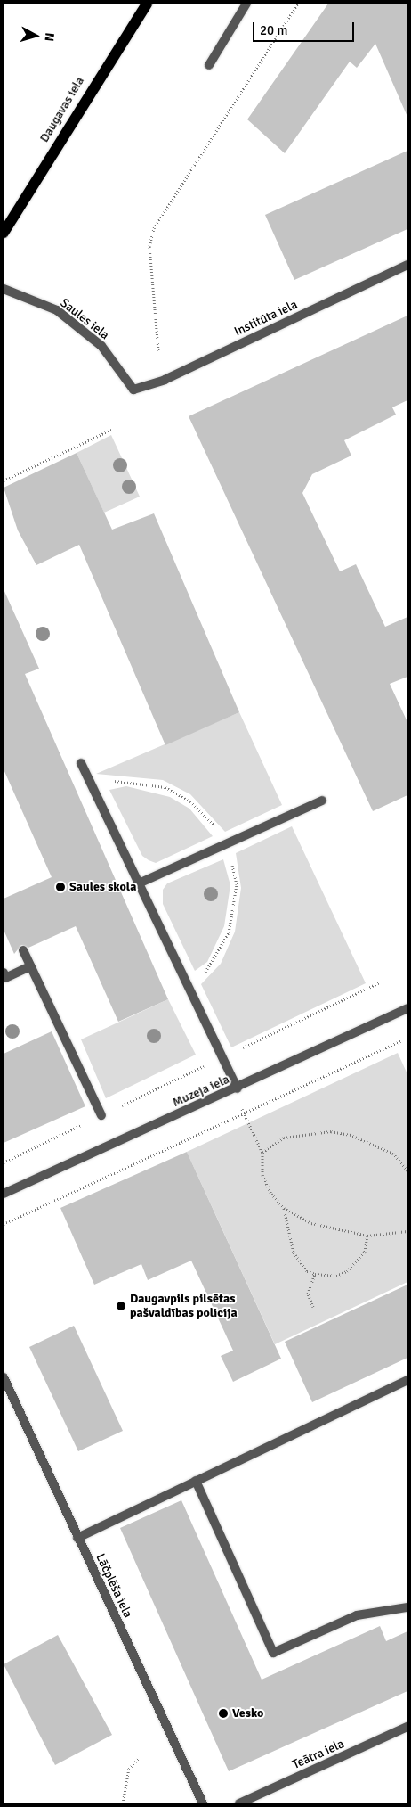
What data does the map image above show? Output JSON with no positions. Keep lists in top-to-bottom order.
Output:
{
  "streets": {
    "main road": ["Daugavas iela"],
    "street": [
      "Institūta iela",
      "Saules iela",
      "Muzeja iela",
      "Lāčplēša iela",
      "Teātra iela"
    ]
  },
  "crossings": [
    ["Institūta iela", "Saules iela"]
  ],
  "places": ["Saules skola", "Daugavpils pilsētas pašvaldības policija", "Vesko"],
  "scale_bar": "20 m",
  "north": "right"
}
